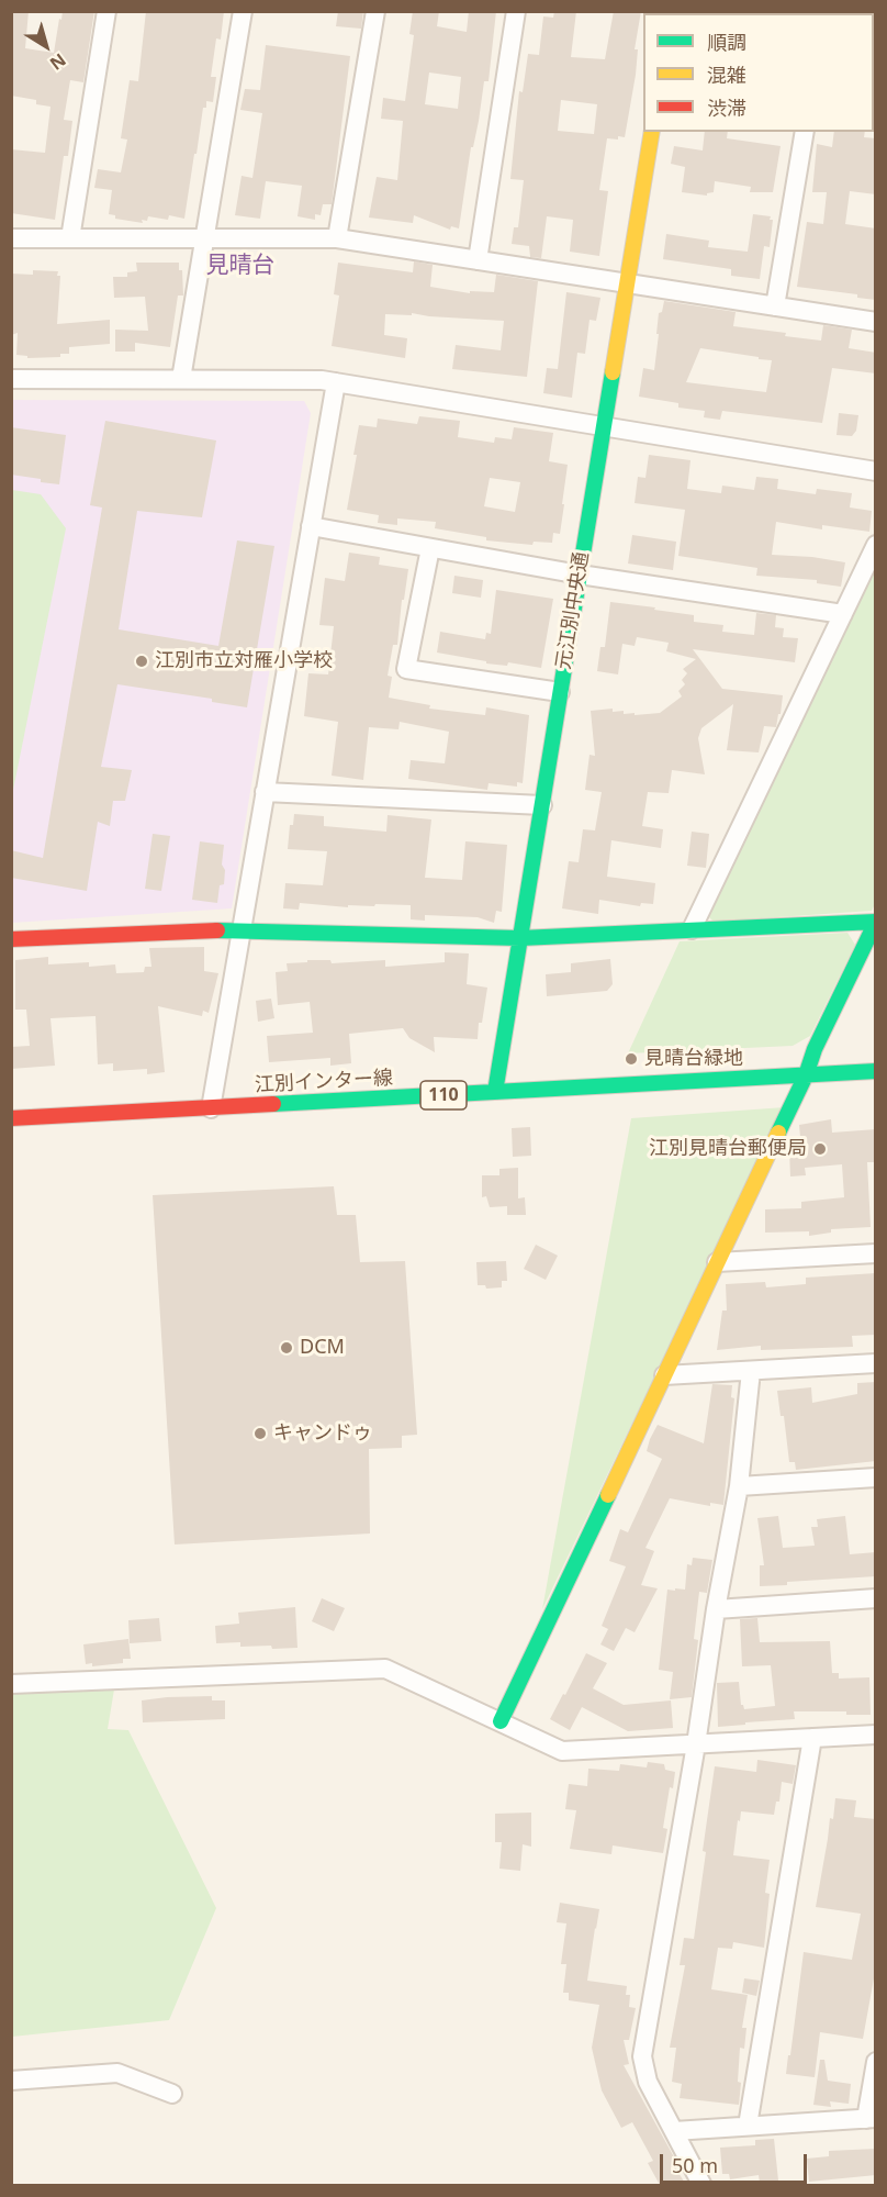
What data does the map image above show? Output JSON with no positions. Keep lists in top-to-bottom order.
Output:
{
  "streets": {
    "street": ["元江別中央通", "江別インター線", "110"]
  },
  "crossings": [
    ["元江別中央通", "江別インター線"]
  ],
  "districts": ["見晴台"],
  "places": [
    "江別市立対雁小学校",
    "見晴台緑地",
    "江別見晴台郵便局",
    "DCM",
    "キャンドゥ"
  ],
  "legend": ["順調", "混雑", "渋滞"],
  "scale_bar": "50 m",
  "north": "bottom right"
}
